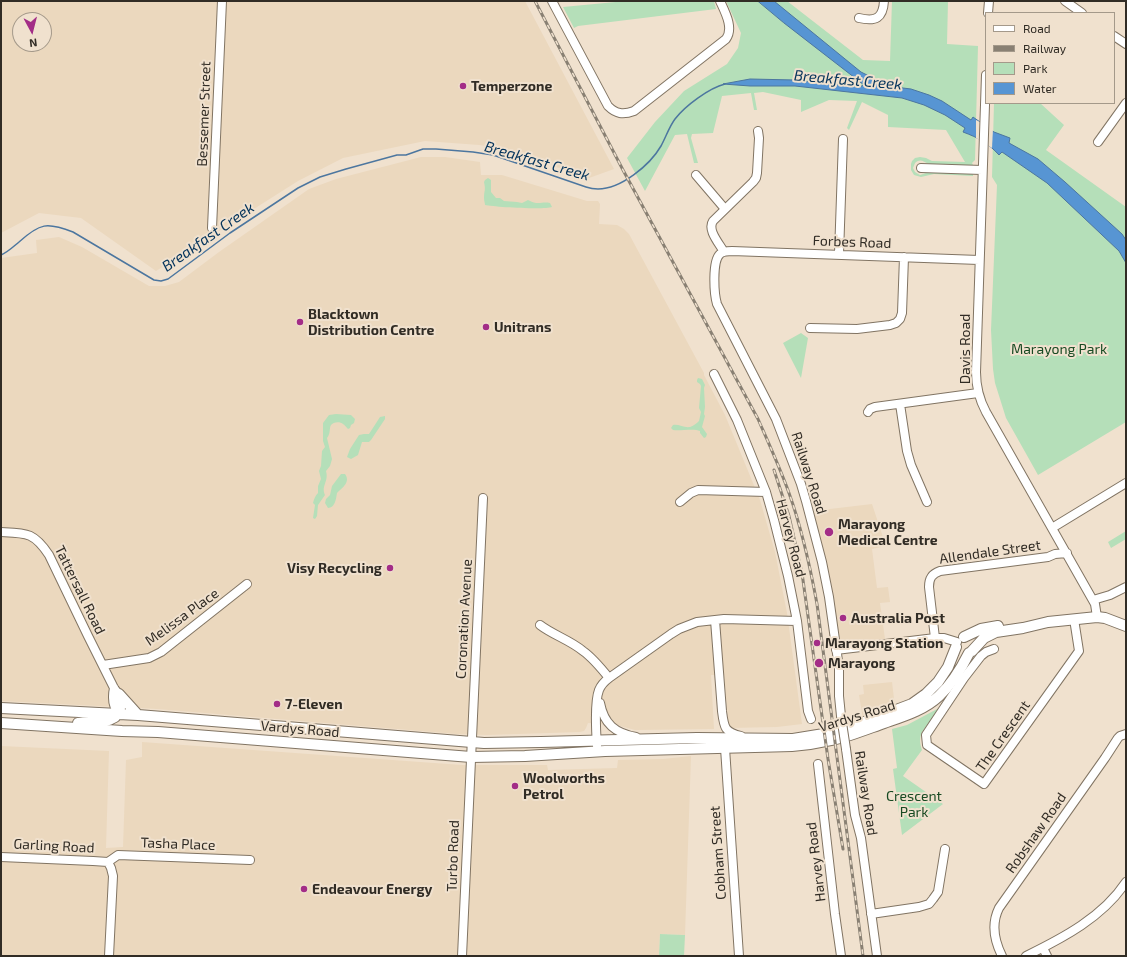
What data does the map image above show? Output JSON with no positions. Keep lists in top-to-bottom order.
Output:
{
  "streets": {
    "main road": ["Vardys Road"],
    "street": [
      "Bessemer Street",
      "Forbes Road",
      "Davis Road",
      "Railway Road",
      "Harvey Road",
      "Allendale Street",
      "Tattersall Road",
      "Melissa Place",
      "Coronation Avenue",
      "The Crescent",
      "Robshaw Road",
      "Tasha Place",
      "Garling Road",
      "Cobham Street",
      "Turbo Road"
    ]
  },
  "crossings": [
    ["Forbes Road", "Davis Road"],
    ["Forbes Road", "Railway Road"],
    ["Davis Road", "Allendale Street"],
    ["Tattersall Road", "Melissa Place"],
    ["Tattersall Road", "Vardys Road"],
    ["Coronation Avenue", "Vardys Road"],
    ["Coronation Avenue", "Turbo Road"],
    ["Vardys Road", "Cobham Street"],
    ["Vardys Road", "Turbo Road"],
    ["Tasha Place", "Garling Road"]
  ],
  "water": ["Breakfast Creek"],
  "parks": ["Marayong Park", "Crescent Park"],
  "places": [
    "Temperzone",
    "Blacktown Distribution Centre",
    "Unitrans",
    "Marayong Medical Centre",
    "Visy Recycling",
    "Australia Post",
    "Marayong Station",
    "Marayong",
    "7-Eleven",
    "Woolworths Petrol",
    "Endeavour Energy"
  ],
  "legend": [
    "Road",
    "Railway",
    "Park",
    "Water"
  ],
  "north": "bottom"
}
